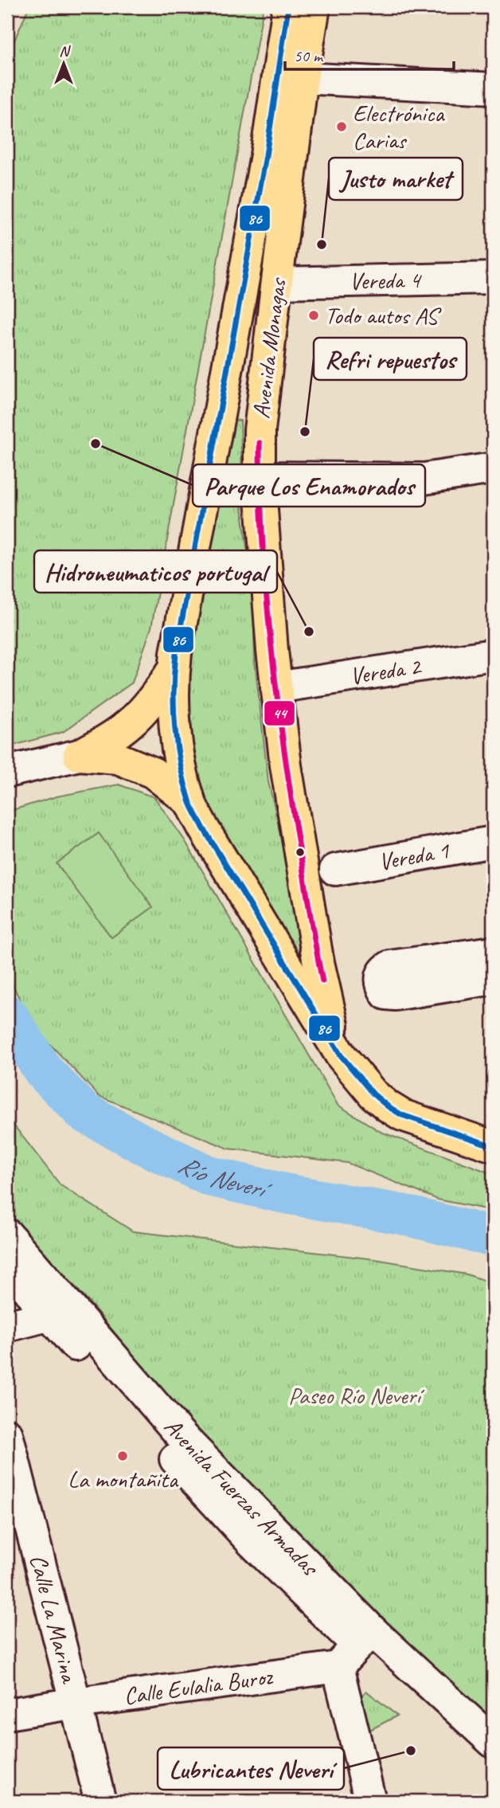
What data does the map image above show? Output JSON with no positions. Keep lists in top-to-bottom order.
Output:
{
  "streets": {
    "main road": ["Avenida Monagas"],
    "street": [
      "Vereda 4",
      "Vereda 2",
      "Vereda 1",
      "Avenida Fuerzas Armadas",
      "Calle La Marina",
      "Calle Eulalia Buroz"
    ]
  },
  "crossings": [
    ["Vereda 4", "Avenida Monagas"],
    ["Avenida Monagas", "Vereda 2"],
    ["Calle La Marina", "Calle Eulalia Buroz"]
  ],
  "water": ["Río Neverí"],
  "parks": ["Paseo Río Neverí"],
  "places": [
    "Electrónica Carias",
    "Justo market",
    "Todo autos AS",
    "Refri repuestos",
    "Parque Los Enamorados",
    "Hidroneumaticos portugal",
    "La montañita",
    "Lubricantes Neverí"
  ],
  "lines": ["transit line 86", "transit line 44"],
  "scale_bar": "50 m",
  "north": "top"
}
